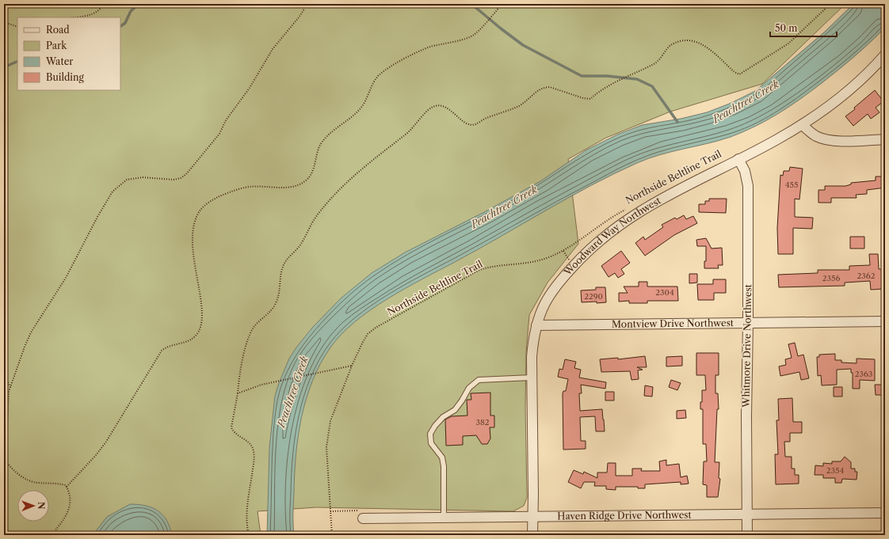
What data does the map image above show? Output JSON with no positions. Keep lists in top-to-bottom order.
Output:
{
  "streets": {
    "street": [
      "Woodward Way Northwest",
      "Montview Drive Northwest",
      "Whitmore Drive Northwest",
      "Haven Ridge Drive Northwest"
    ],
    "path": ["Northside Beltline Trail"]
  },
  "crossings": [
    ["Woodward Way Northwest", "Montview Drive Northwest"],
    ["Woodward Way Northwest", "Whitmore Drive Northwest"],
    ["Woodward Way Northwest", "Haven Ridge Drive Northwest"],
    ["Montview Drive Northwest", "Whitmore Drive Northwest"],
    ["Whitmore Drive Northwest", "Haven Ridge Drive Northwest"]
  ],
  "water": ["Peachtree Creek"],
  "house_numbers": [
    "455",
    "2362",
    "2356",
    "2304",
    "2290",
    "2363",
    "382",
    "2354"
  ],
  "legend": [
    "Road",
    "Park",
    "Water",
    "Building"
  ],
  "scale_bar": "50 m",
  "north": "right"
}
